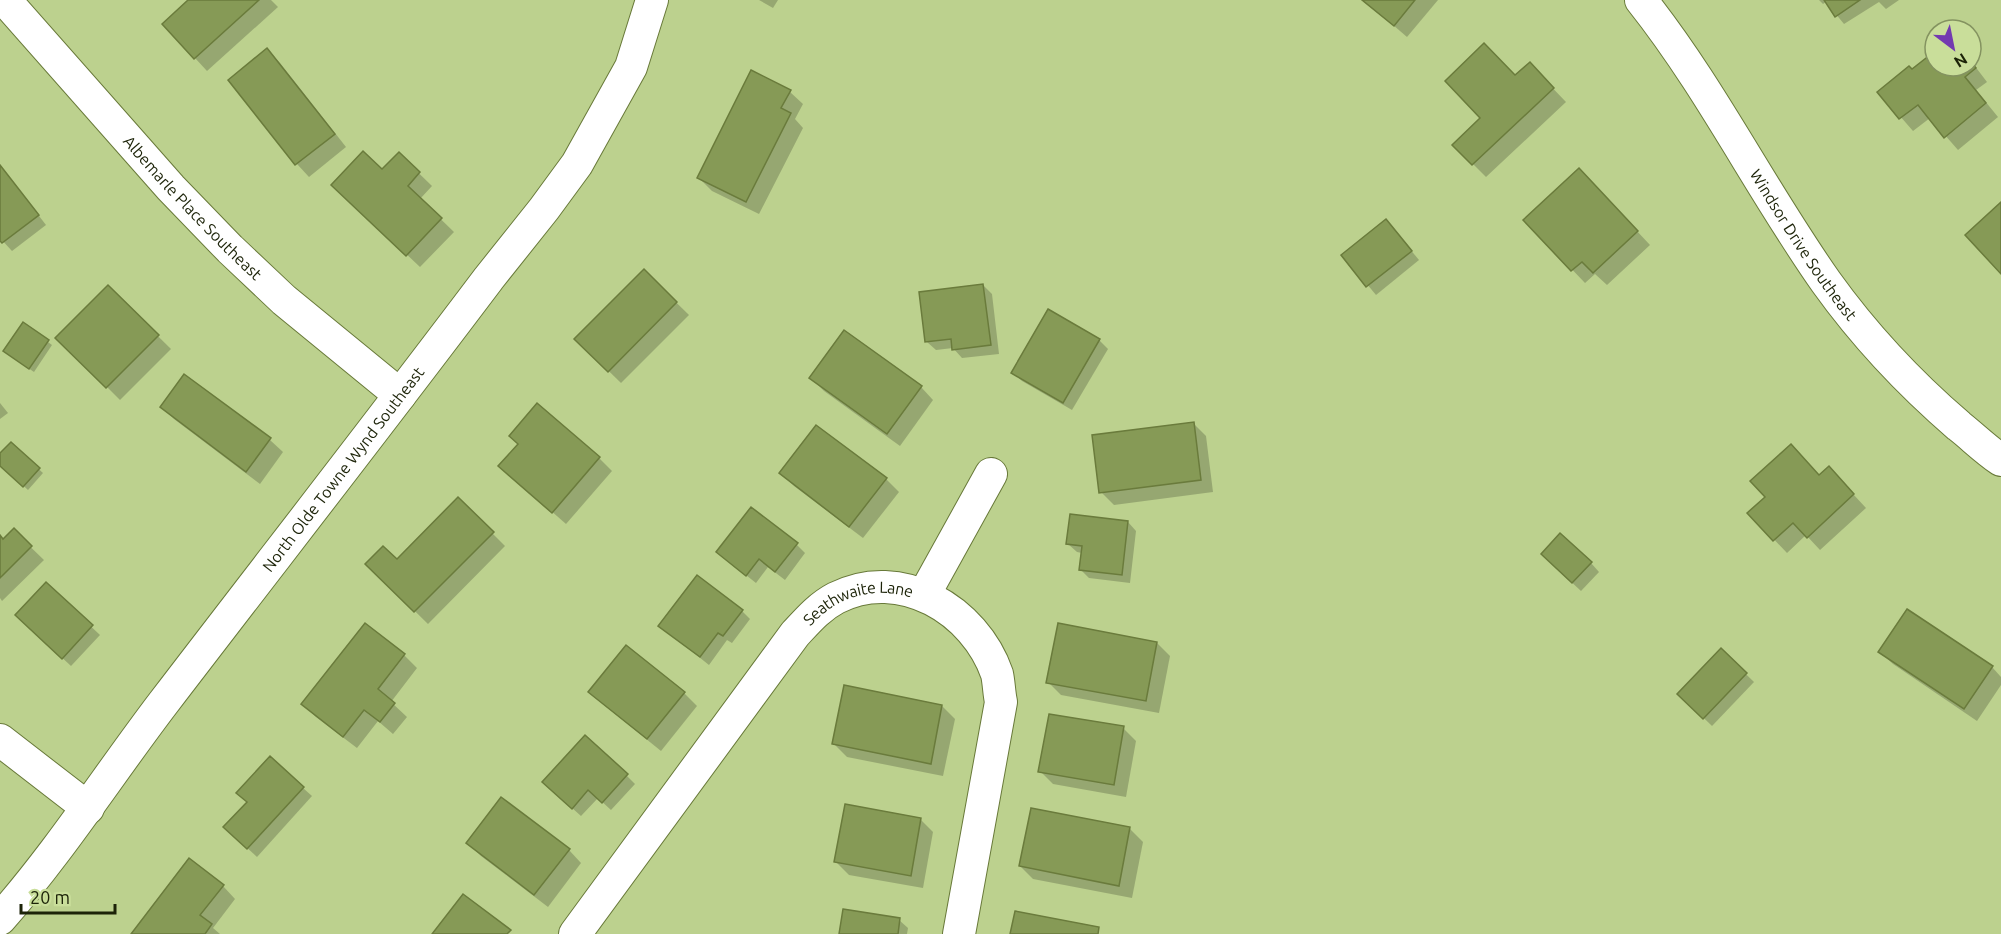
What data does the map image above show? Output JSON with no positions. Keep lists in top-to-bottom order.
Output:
{
  "streets": {
    "street": [
      "Albemarle Place Southeast",
      "Windsor Drive Southeast",
      "North Olde Towne Wynd Southeast",
      "Seathwaite Lane"
    ]
  },
  "crossings": [
    ["Albemarle Place Southeast", "North Olde Towne Wynd Southeast"]
  ],
  "scale_bar": "20 m",
  "north": "bottom right"
}
